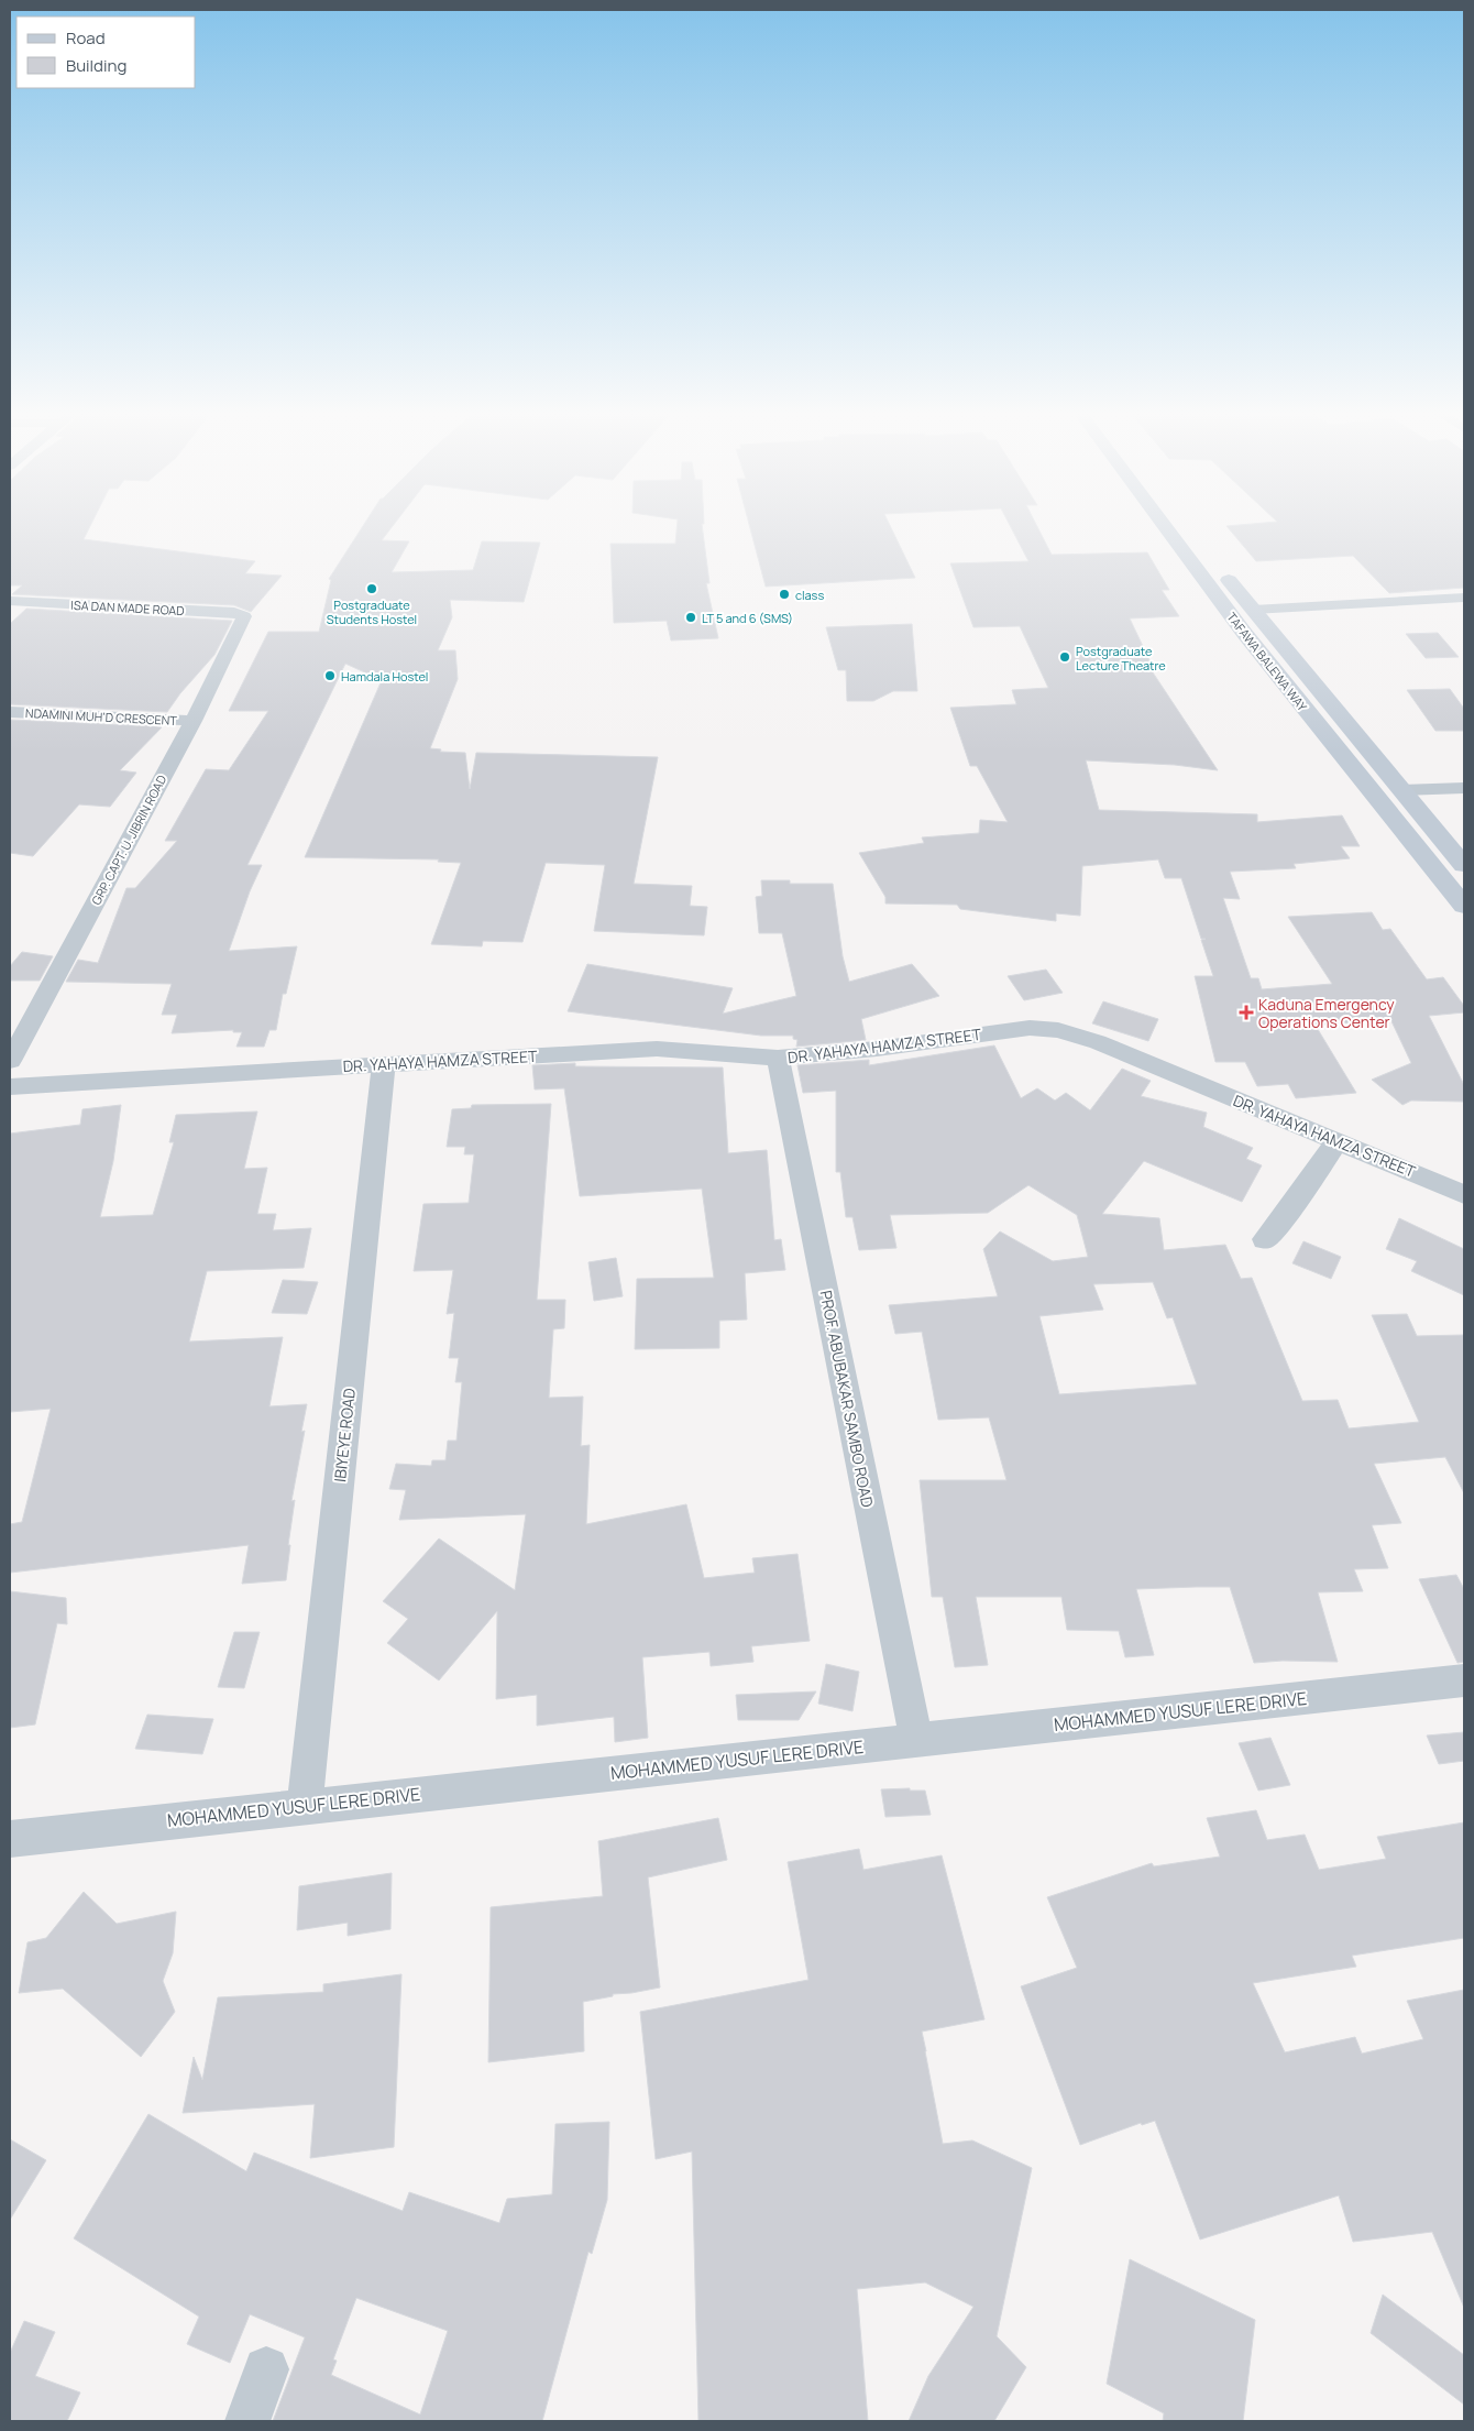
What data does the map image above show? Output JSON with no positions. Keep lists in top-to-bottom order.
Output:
{
  "streets": {
    "main road": ["TAFAWA BALEWA WAY"],
    "street": [
      "ISA DAN MADE ROAD",
      "NDAMINI MUH'D CRESCENT",
      "GRP. CAPT. U. JIBRIN ROAD",
      "DR. YAHAYA HAMZA STREET",
      "PROF. ABUBAKAR SAMBO ROAD",
      "IBIYEYE ROAD",
      "MOHAMMED YUSUF LERE DRIVE"
    ]
  },
  "crossings": [
    ["ISA DAN MADE ROAD", "GRP. CAPT. U. JIBRIN ROAD"],
    ["NDAMINI MUH'D CRESCENT", "GRP. CAPT. U. JIBRIN ROAD"],
    ["DR. YAHAYA HAMZA STREET", "PROF. ABUBAKAR SAMBO ROAD"],
    ["DR. YAHAYA HAMZA STREET", "IBIYEYE ROAD"],
    ["PROF. ABUBAKAR SAMBO ROAD", "MOHAMMED YUSUF LERE DRIVE"],
    ["IBIYEYE ROAD", "MOHAMMED YUSUF LERE DRIVE"]
  ],
  "places": {
    "other": [
      "Postgraduate Students Hostel",
      "class",
      "LT 5 and 6 (SMS)",
      "Postgraduate Lecture Theatre",
      "Hamdala Hostel"
    ],
    "health": ["Kaduna Emergency Operations Center"]
  },
  "legend": ["Road", "Building"]
}
